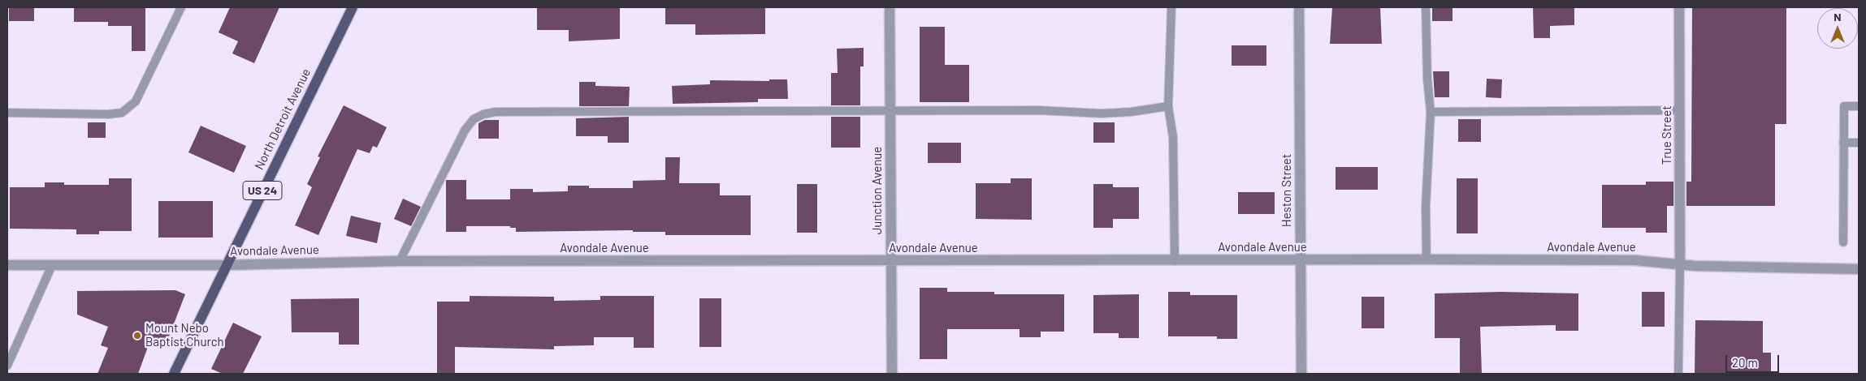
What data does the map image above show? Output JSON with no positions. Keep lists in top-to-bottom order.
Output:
{
  "streets": {
    "main road": ["North Detroit Avenue", "US 24"],
    "street": [
      "True Street",
      "Junction Avenue",
      "Heston Street",
      "Avondale Avenue"
    ]
  },
  "crossings": [
    ["North Detroit Avenue", "Avondale Avenue"],
    ["True Street", "Avondale Avenue"],
    ["Junction Avenue", "Avondale Avenue"],
    ["Heston Street", "Avondale Avenue"]
  ],
  "places": ["Mount Nebo Baptist Church"],
  "scale_bar": "20 m",
  "north": "top"
}
